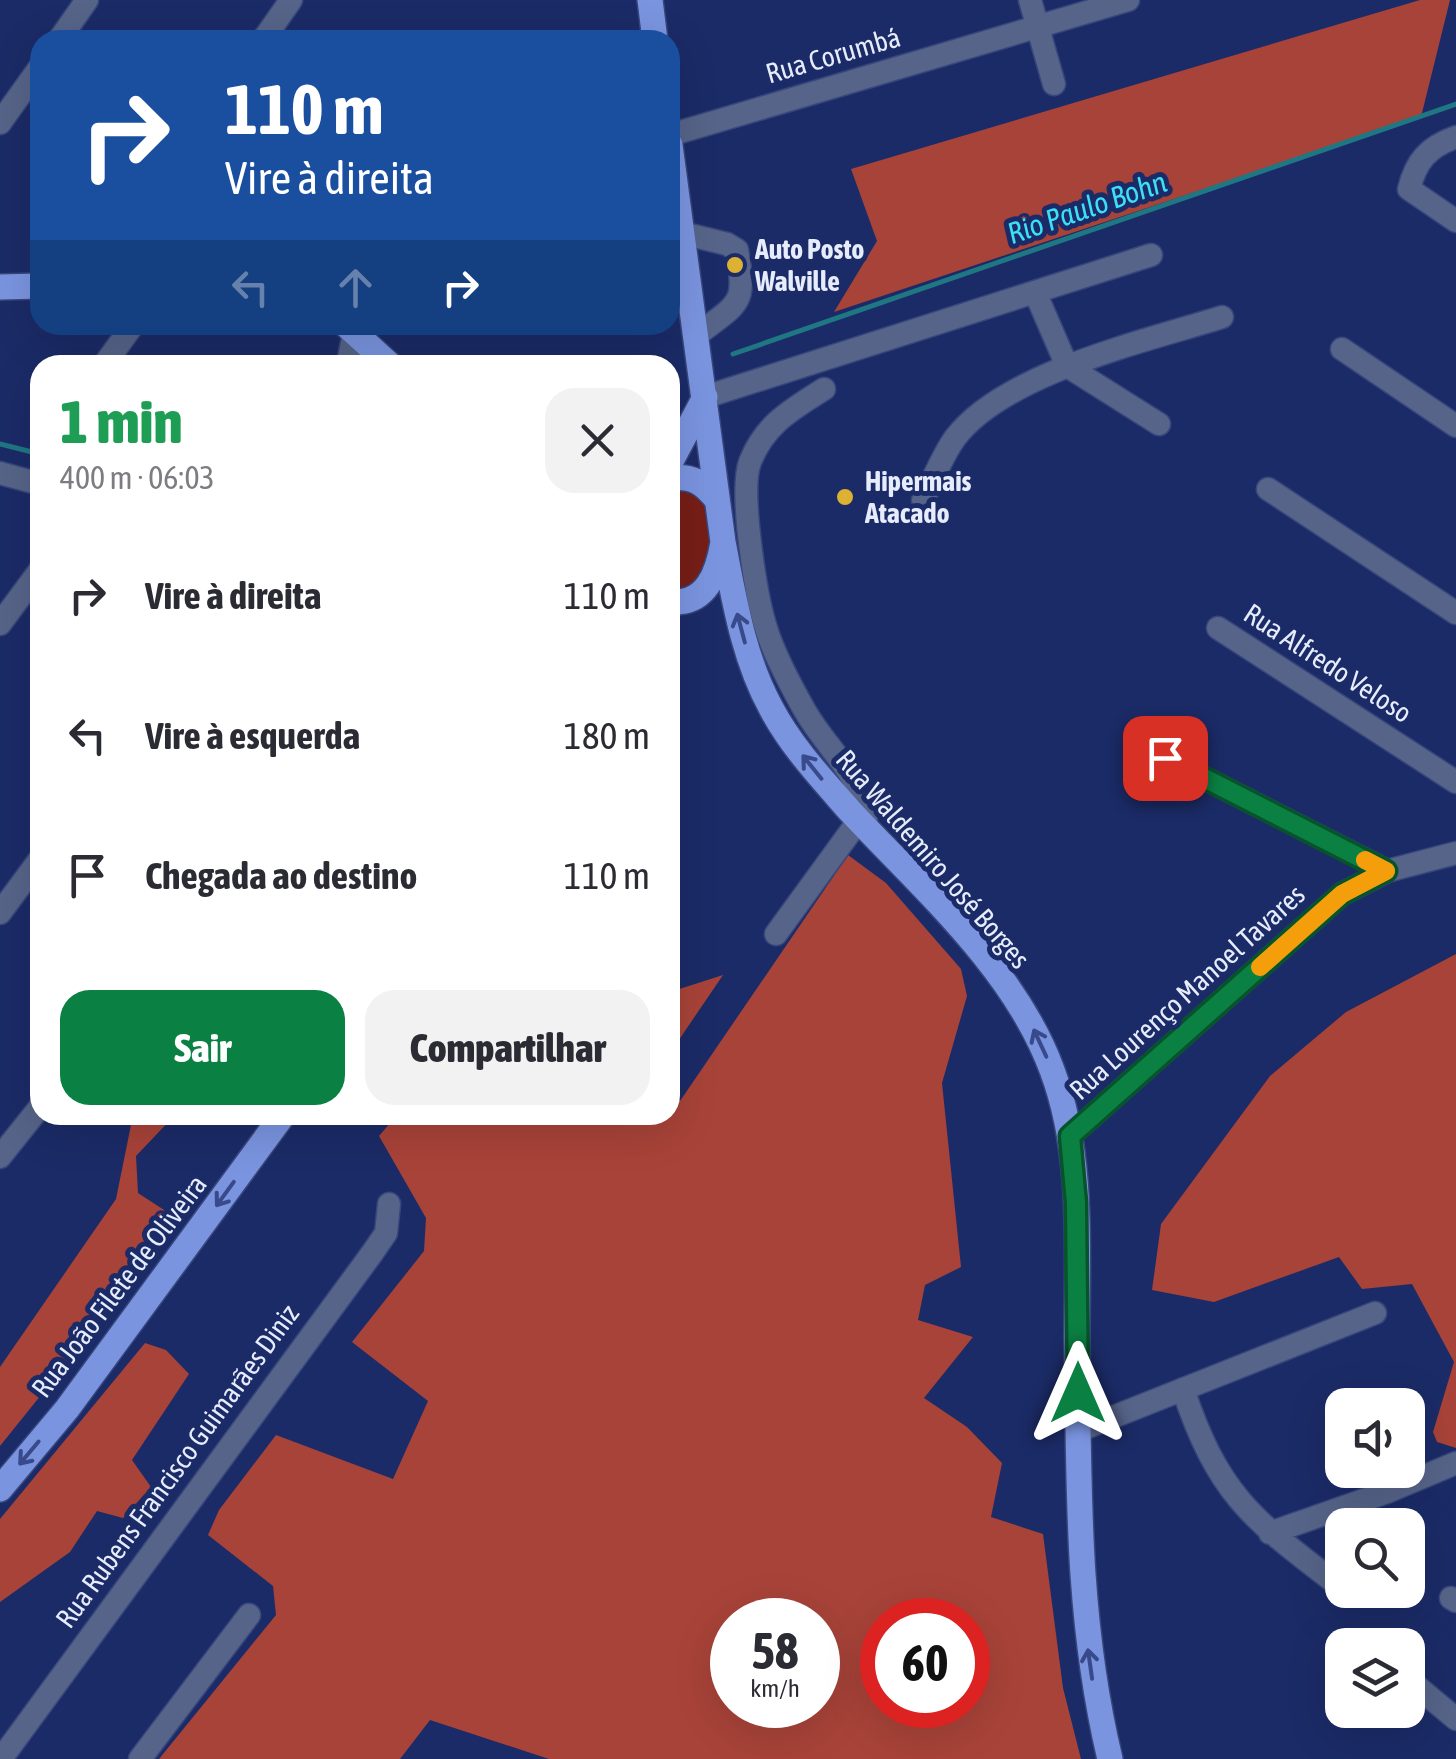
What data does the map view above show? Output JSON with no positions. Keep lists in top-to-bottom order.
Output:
{
  "streets": {
    "main road": ["Rua Waldemiro José Borges", "Rua João Filete de Oliveira"],
    "street": [
      "Rua Corumbá",
      "Rua Alfredo Veloso",
      "Rua Lourenço Manoel Tavares",
      "Rua Rubens Francisco Guimarães Diniz"
    ]
  },
  "crossings": [
    ["Rua Waldemiro José Borges", "Rua Lourenço Manoel Tavares"]
  ],
  "one_way": ["Rua Waldemiro José Borges", "Rua João Filete de Oliveira"],
  "water": ["Rio Paulo Bohn"],
  "places": ["Auto Posto Walville", "Hipermais Atacado"],
  "page": {
    "turn": ["110 m", "Vire à direita"],
    "heading": ["1 min", "400 m · 06:03"],
    "list": [
      {
        "name": "Vire à direita",
        "value": "110 m"
      },
      {
        "name": "Vire à esquerda",
        "value": "180 m"
      },
      {
        "name": "Chegada ao destino",
        "value": "110 m"
      }
    ],
    "buttons": ["Sair", "Compartilhar"],
    "speed": "58 km/h",
    "limit": "60"
  }
}
